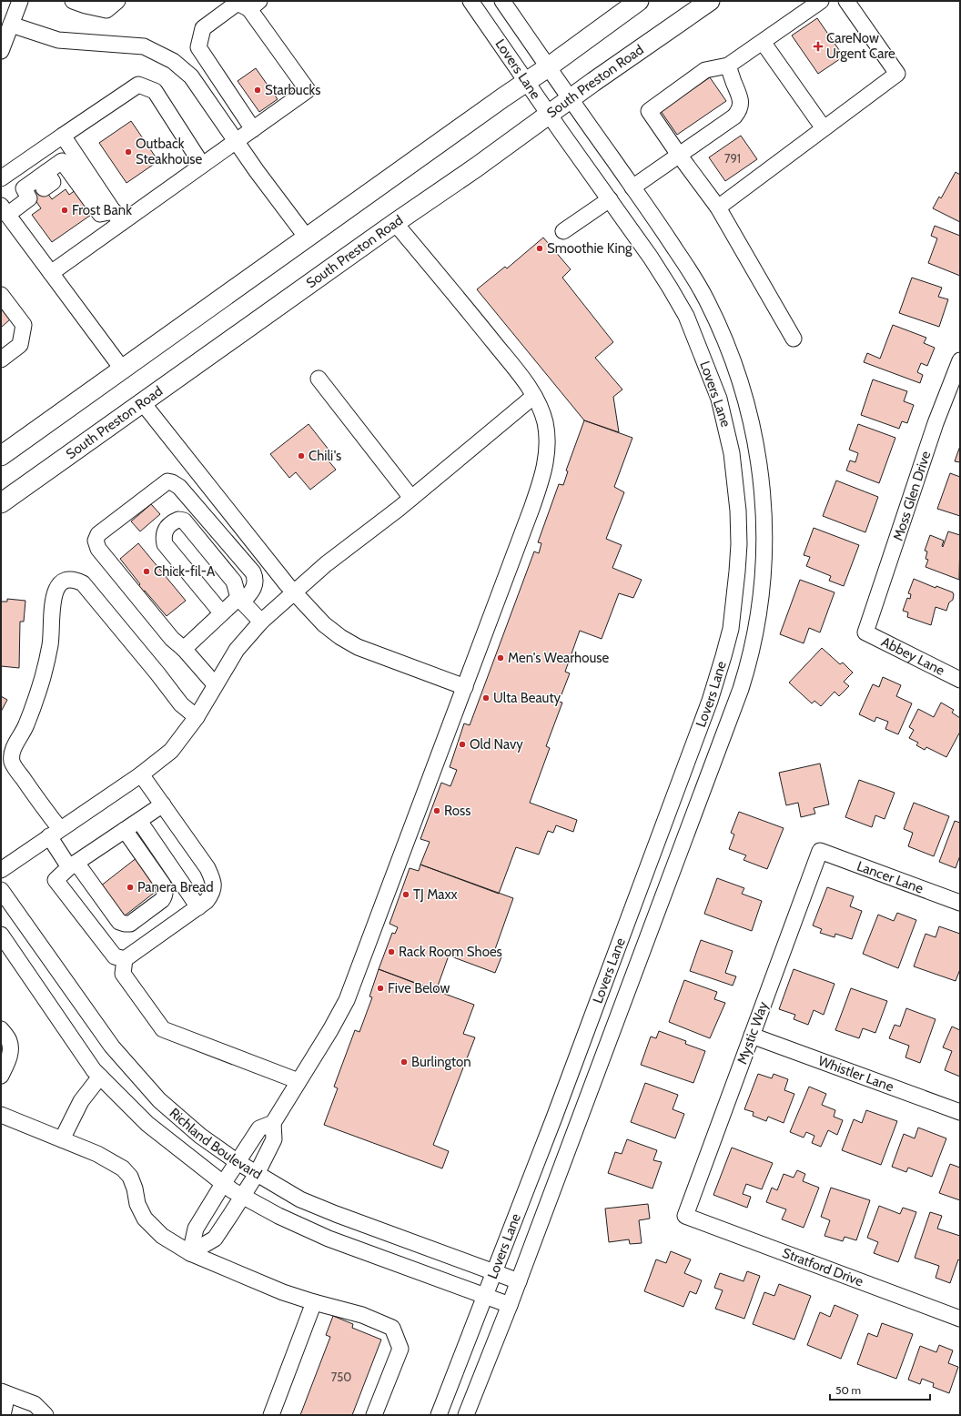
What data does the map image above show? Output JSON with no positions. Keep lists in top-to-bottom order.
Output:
{
  "streets": {
    "main road": ["South Preston Road"],
    "street": [
      "Lovers Lane",
      "Moss Glen Drive",
      "Abbey Lane",
      "Lancer Lane",
      "Mystic Way",
      "Whistler Lane",
      "Richland Boulevard",
      "Stratford Drive"
    ]
  },
  "crossings": [
    ["Lovers Lane", "South Preston Road"],
    ["Lovers Lane", "Richland Boulevard"],
    ["Moss Glen Drive", "Abbey Lane"],
    ["Lancer Lane", "Mystic Way"],
    ["Mystic Way", "Whistler Lane"],
    ["Mystic Way", "Stratford Drive"]
  ],
  "places": {
    "health": ["CareNow Urgent Care"],
    "other": [
      "Starbucks",
      "Outback Steakhouse",
      "Frost Bank",
      "Smoothie King",
      "Chili's",
      "Chick-fil-A",
      "Men's Wearhouse",
      "Ulta Beauty",
      "Old Navy",
      "Ross",
      "Panera Bread",
      "TJ Maxx",
      "Rack Room Shoes",
      "Five Below",
      "Burlington"
    ]
  },
  "house_numbers": ["791", "750"],
  "scale_bar": "50 m"
}
